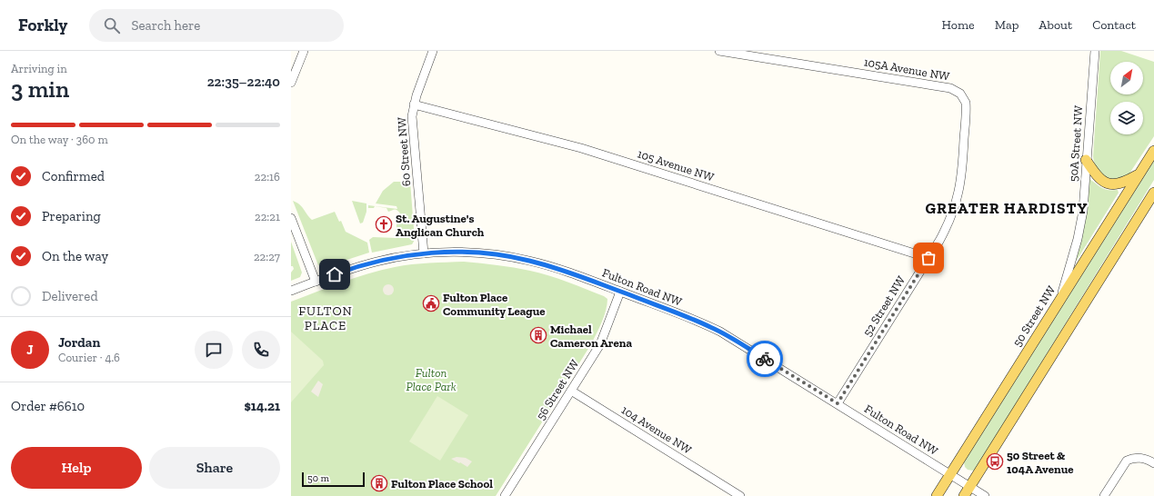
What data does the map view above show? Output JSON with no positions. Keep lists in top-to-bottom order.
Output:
{
  "streets": {
    "main road": ["50 Street NW"],
    "street": [
      "105A Avenue NW",
      "50A Street NW",
      "60 Street NW",
      "105 Avenue NW",
      "Fulton Road NW",
      "52 Street NW",
      "56 Street NW",
      "104 Avenue NW"
    ]
  },
  "crossings": [
    ["105A Avenue NW", "52 Street NW"],
    ["50A Street NW", "50 Street NW"],
    ["60 Street NW", "105 Avenue NW"],
    ["60 Street NW", "Fulton Road NW"],
    ["105 Avenue NW", "52 Street NW"],
    ["Fulton Road NW", "52 Street NW"],
    ["Fulton Road NW", "50 Street NW"],
    ["Fulton Road NW", "56 Street NW"],
    ["56 Street NW", "104 Avenue NW"]
  ],
  "districts": ["GREATER HARDISTY", "FULTON PLACE"],
  "parks": ["Fulton Place Park"],
  "places": {
    "church": ["St. Augustine's Anglican Church"],
    "public building": ["Fulton Place Community League"],
    "building": ["Michael Cameron Arena", "Fulton Place School"],
    "bus stop": ["50 Street & 104A Avenue"]
  },
  "scale_bar": "50 m",
  "north": "top right",
  "page": {
    "header": "Forkly",
    "search": "Search here",
    "nav": [
      "Home",
      "Map",
      "About",
      "Contact"
    ],
    "heading": ["3 min", "Arriving in", "22:35–22:40"],
    "panel": [
      "Jordan",
      "Courier · 4.6",
      "Order #6610",
      "$14.21"
    ],
    "bar": "On the way · 360 m",
    "list": [
      ["Confirmed", "22:16"],
      ["Preparing", "22:21"],
      ["On the way", "22:27"],
      "Delivered"
    ],
    "round": "J",
    "buttons": ["Help", "Share"],
    "scale": "50 m"
  }
}
